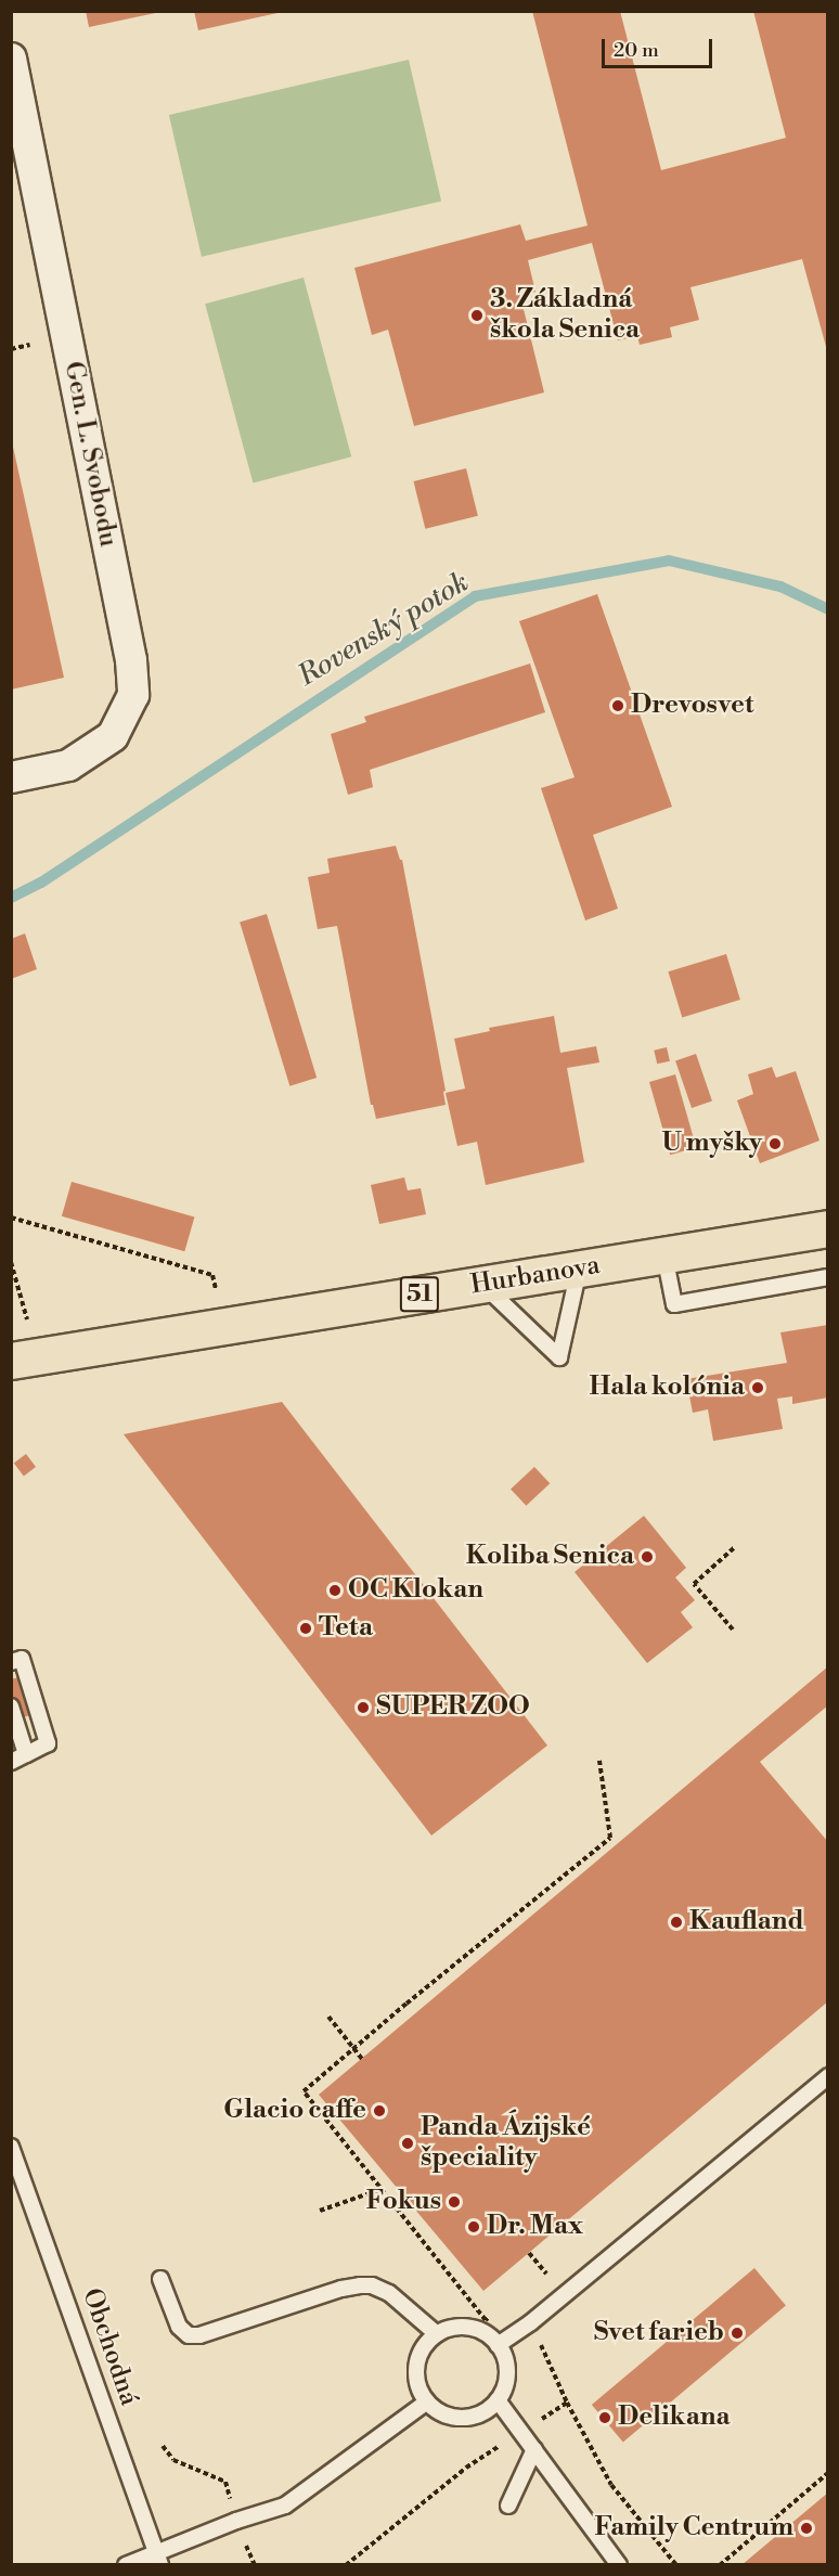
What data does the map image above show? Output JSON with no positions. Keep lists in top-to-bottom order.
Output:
{
  "streets": {
    "main road": ["Hurbanova", "51"],
    "street": ["Gen. L. Svobodu"],
    "lane": ["Obchodná"]
  },
  "water": ["Rovenský potok"],
  "places": [
    "3. Základná škola Senica",
    "Drevosvet",
    "U myšky",
    "Hala kolónia",
    "Koliba Senica",
    "OC Klokan",
    "Teta",
    "SUPER ZOO",
    "Kaufland",
    "Glacio caffe",
    "Panda Ázijské špeciality",
    "Fokus",
    "Dr. Max",
    "Svet farieb",
    "Delikana",
    "Family Centrum"
  ],
  "scale_bar": "20 m"
}
